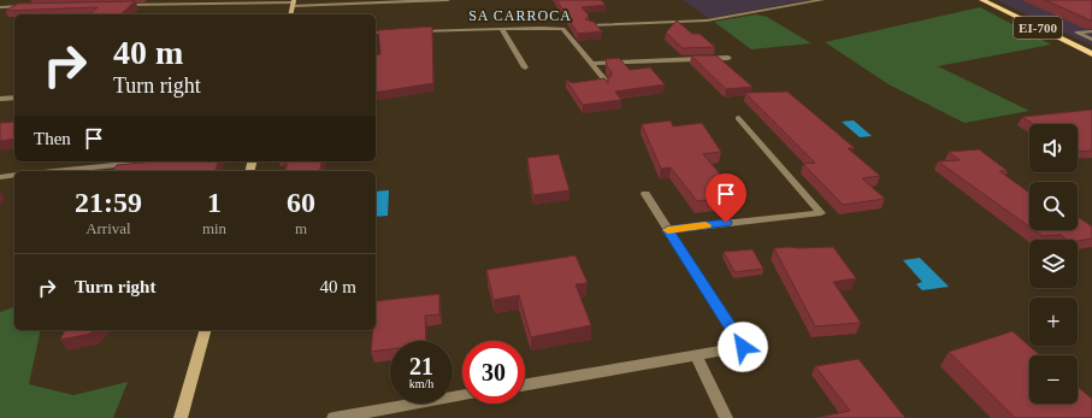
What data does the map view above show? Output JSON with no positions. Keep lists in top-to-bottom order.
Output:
{
  "streets": {
    "main road": ["EI-700"]
  },
  "districts": ["SA CARROCA"],
  "page": {
    "turn": ["40 m", "Turn right"],
    "then": "Then",
    "map_buttons": ["+", "−"],
    "eta": [
      "21:59",
      "Arrival",
      "1",
      "min",
      "60",
      "m"
    ],
    "list": [
      {
        "name": "Turn right",
        "value": "40 m"
      }
    ],
    "speed": "21 km/h",
    "limit": "30"
  }
}
